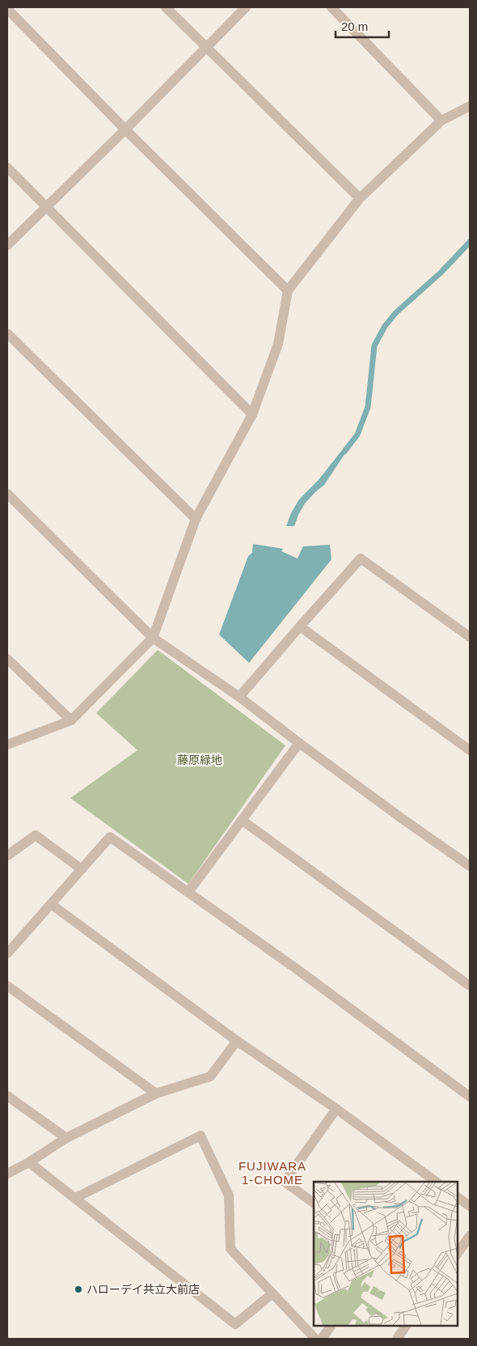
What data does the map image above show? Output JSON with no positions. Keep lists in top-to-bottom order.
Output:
{
  "districts": ["FUJIWARA 1-CHOME"],
  "parks": ["藤原緑地"],
  "places": ["ハローデイ共立大前店"],
  "scale_bar": "20 m"
}
